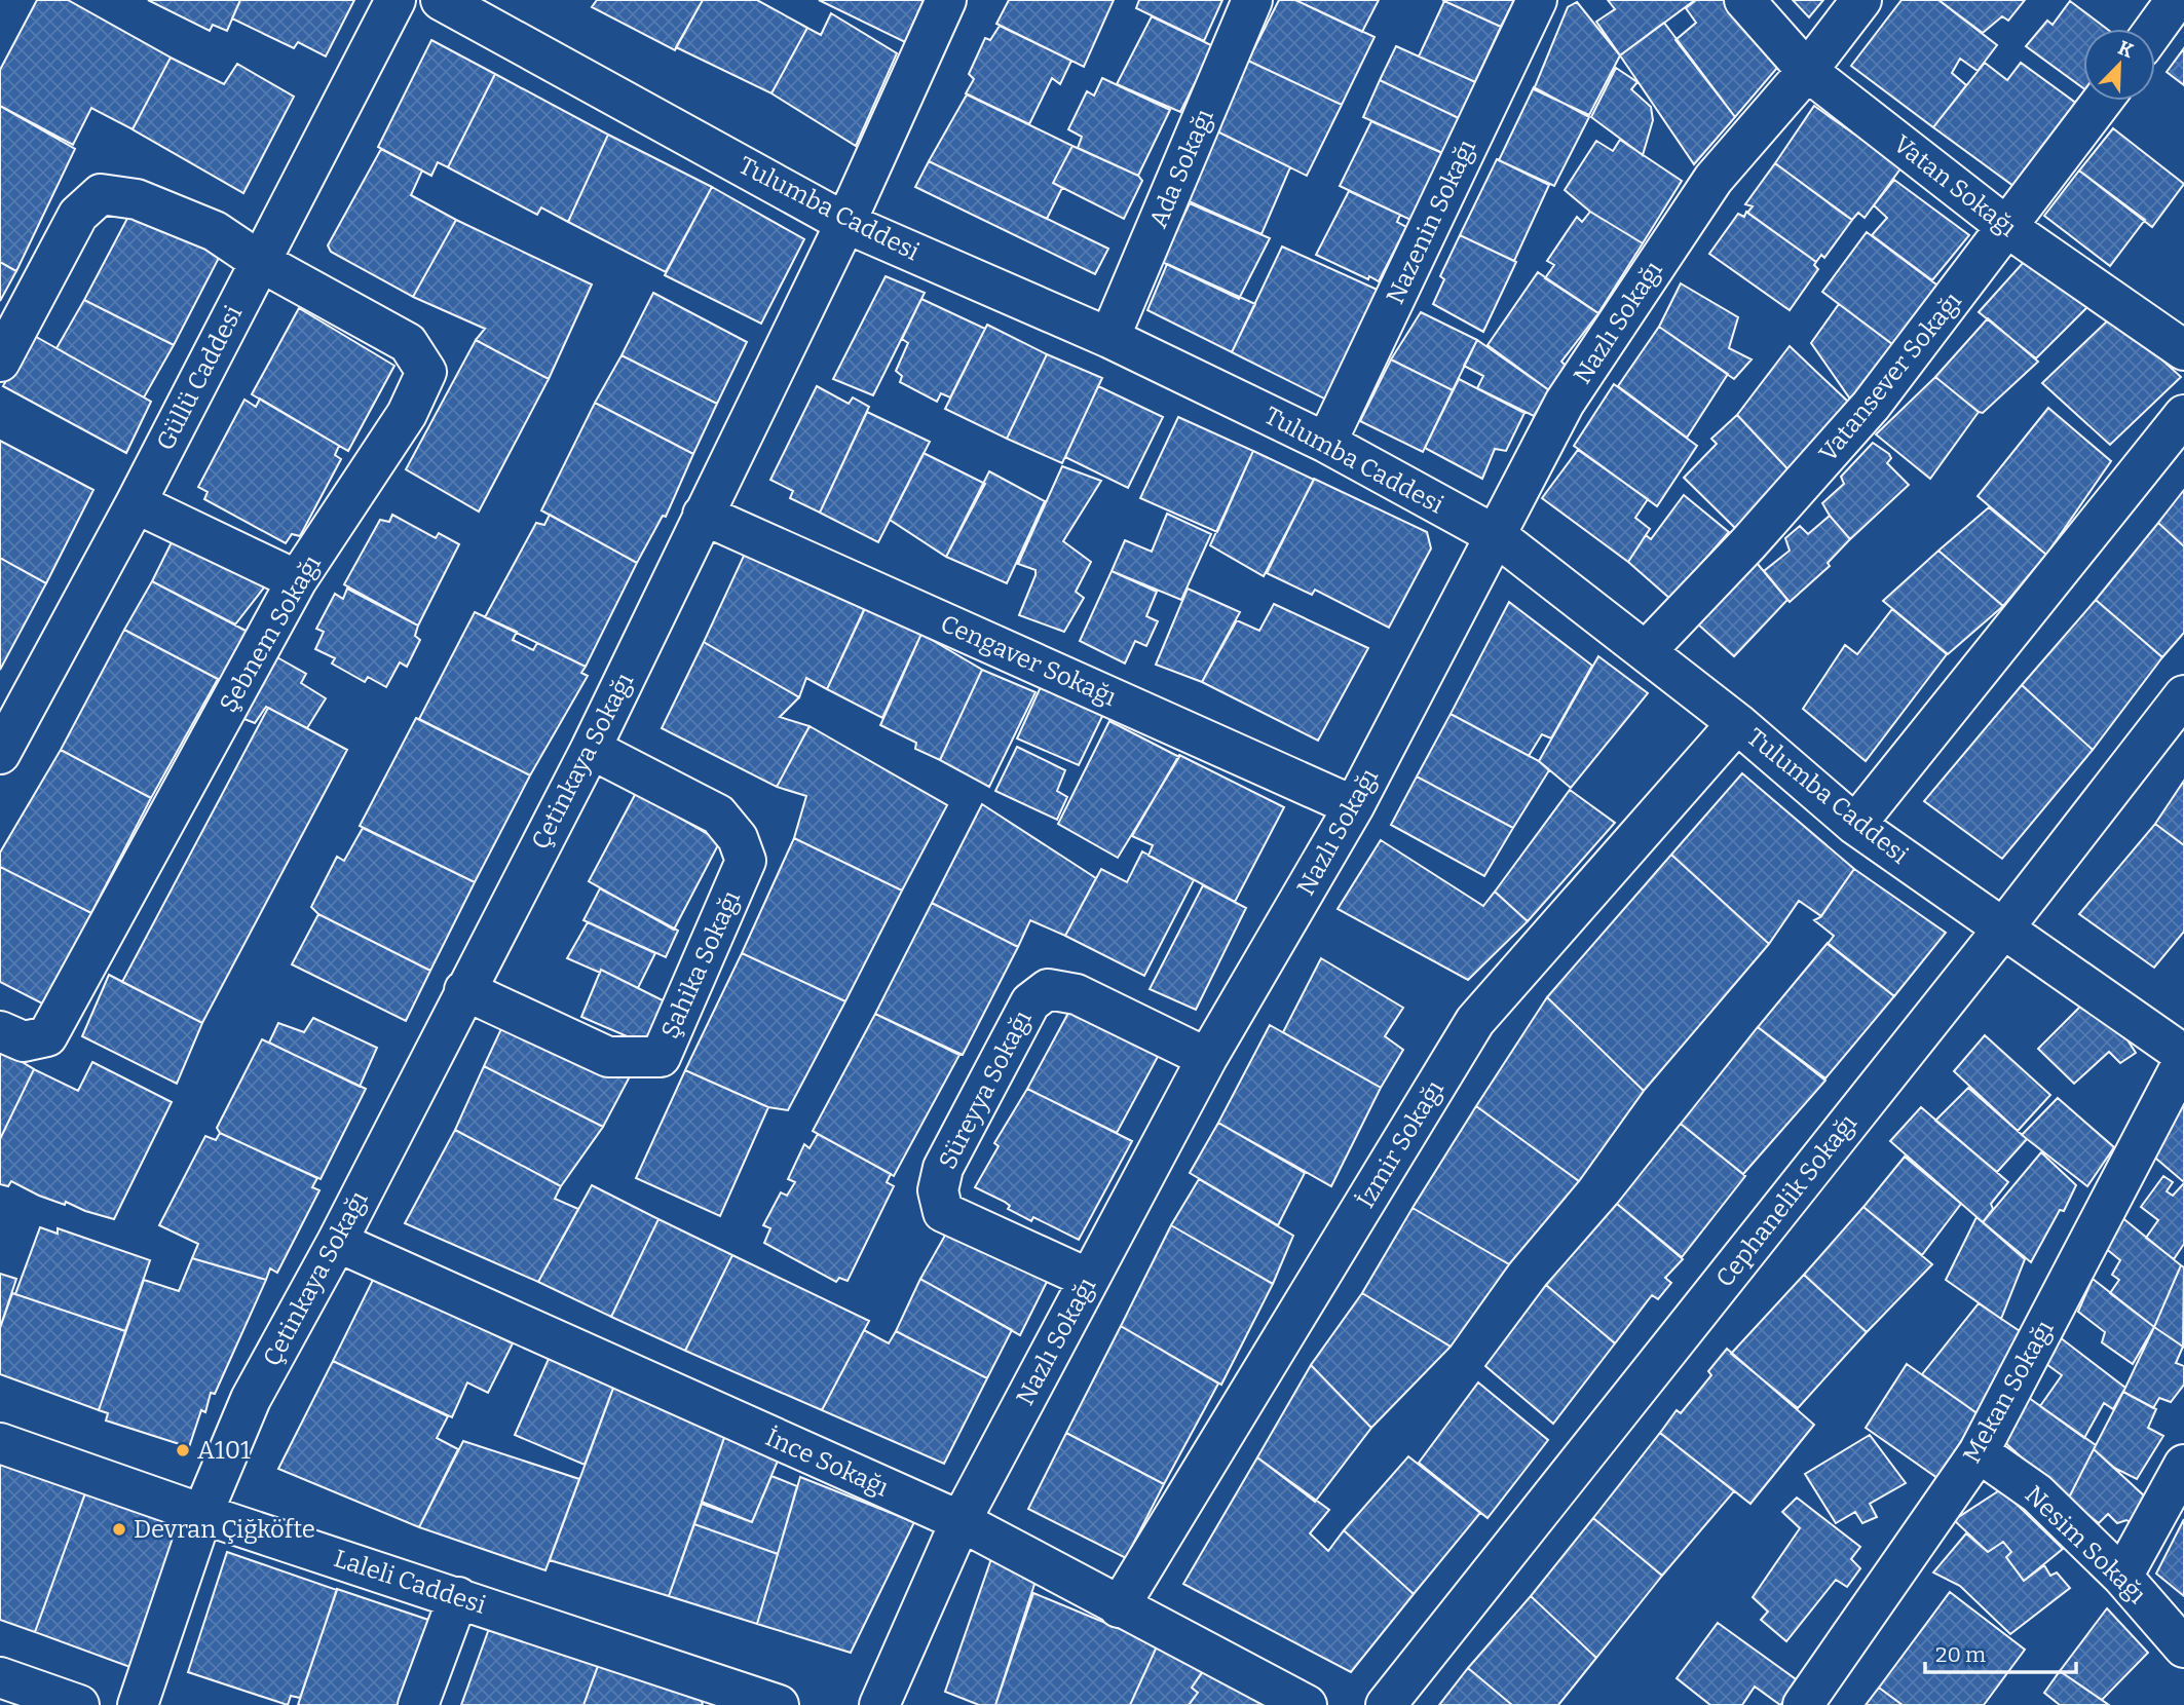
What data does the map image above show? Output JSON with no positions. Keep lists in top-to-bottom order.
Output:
{
  "streets": {
    "street": [
      "Ada Sokağı",
      "Vatan Sokağı",
      "Tulumba Caddesi",
      "Nazenin Sokağı",
      "Nazlı Sokağı",
      "Vatansever Sokağı",
      "Güllü Caddesi",
      "Şebnem Sokağı",
      "Cengaver Sokağı",
      "Çetinkaya Sokağı",
      "Şahika Sokağı",
      "Süreyya Sokağı",
      "İzmir Sokağı",
      "Cephanelik Sokağı",
      "Mekan Sokağı",
      "İnce Sokağı",
      "Nesim Sokağı",
      "Laleli Caddesi"
    ]
  },
  "crossings": [
    ["Ada Sokağı", "Tulumba Caddesi"],
    ["Vatan Sokağı", "Nazlı Sokağı"],
    ["Vatan Sokağı", "Vatansever Sokağı"],
    ["Tulumba Caddesi", "Nazenin Sokağı"],
    ["Tulumba Caddesi", "Nazlı Sokağı"],
    ["Tulumba Caddesi", "Vatansever Sokağı"],
    ["Tulumba Caddesi", "Çetinkaya Sokağı"],
    ["Tulumba Caddesi", "İzmir Sokağı"],
    ["Tulumba Caddesi", "Cephanelik Sokağı"],
    ["Tulumba Caddesi", "Mekan Sokağı"],
    ["Nazlı Sokağı", "Cengaver Sokağı"],
    ["Nazlı Sokağı", "Süreyya Sokağı"],
    ["Nazlı Sokağı", "İnce Sokağı"],
    ["Güllü Caddesi", "Şebnem Sokağı"],
    ["Cengaver Sokağı", "Çetinkaya Sokağı"],
    ["Çetinkaya Sokağı", "Şahika Sokağı"],
    ["Çetinkaya Sokağı", "İnce Sokağı"],
    ["Çetinkaya Sokağı", "Laleli Caddesi"],
    ["İzmir Sokağı", "İnce Sokağı"],
    ["Mekan Sokağı", "Nesim Sokağı"]
  ],
  "places": ["A101", "Devran Çiğköfte"],
  "scale_bar": "20 m",
  "north": "top right"
}
